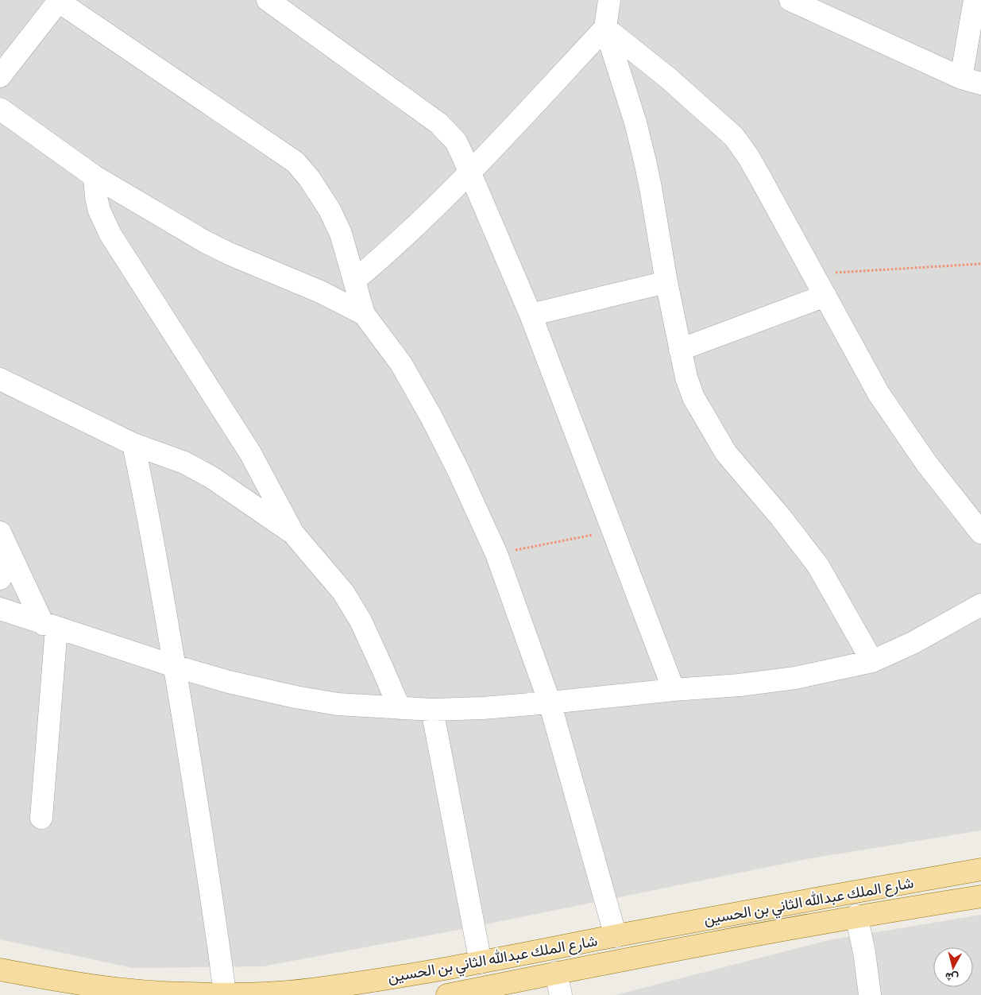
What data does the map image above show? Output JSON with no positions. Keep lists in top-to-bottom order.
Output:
{
  "streets": {
    "main road": ["شارع الملك عبدالله الثاني بن الحسين"]
  },
  "north": "bottom"
}
